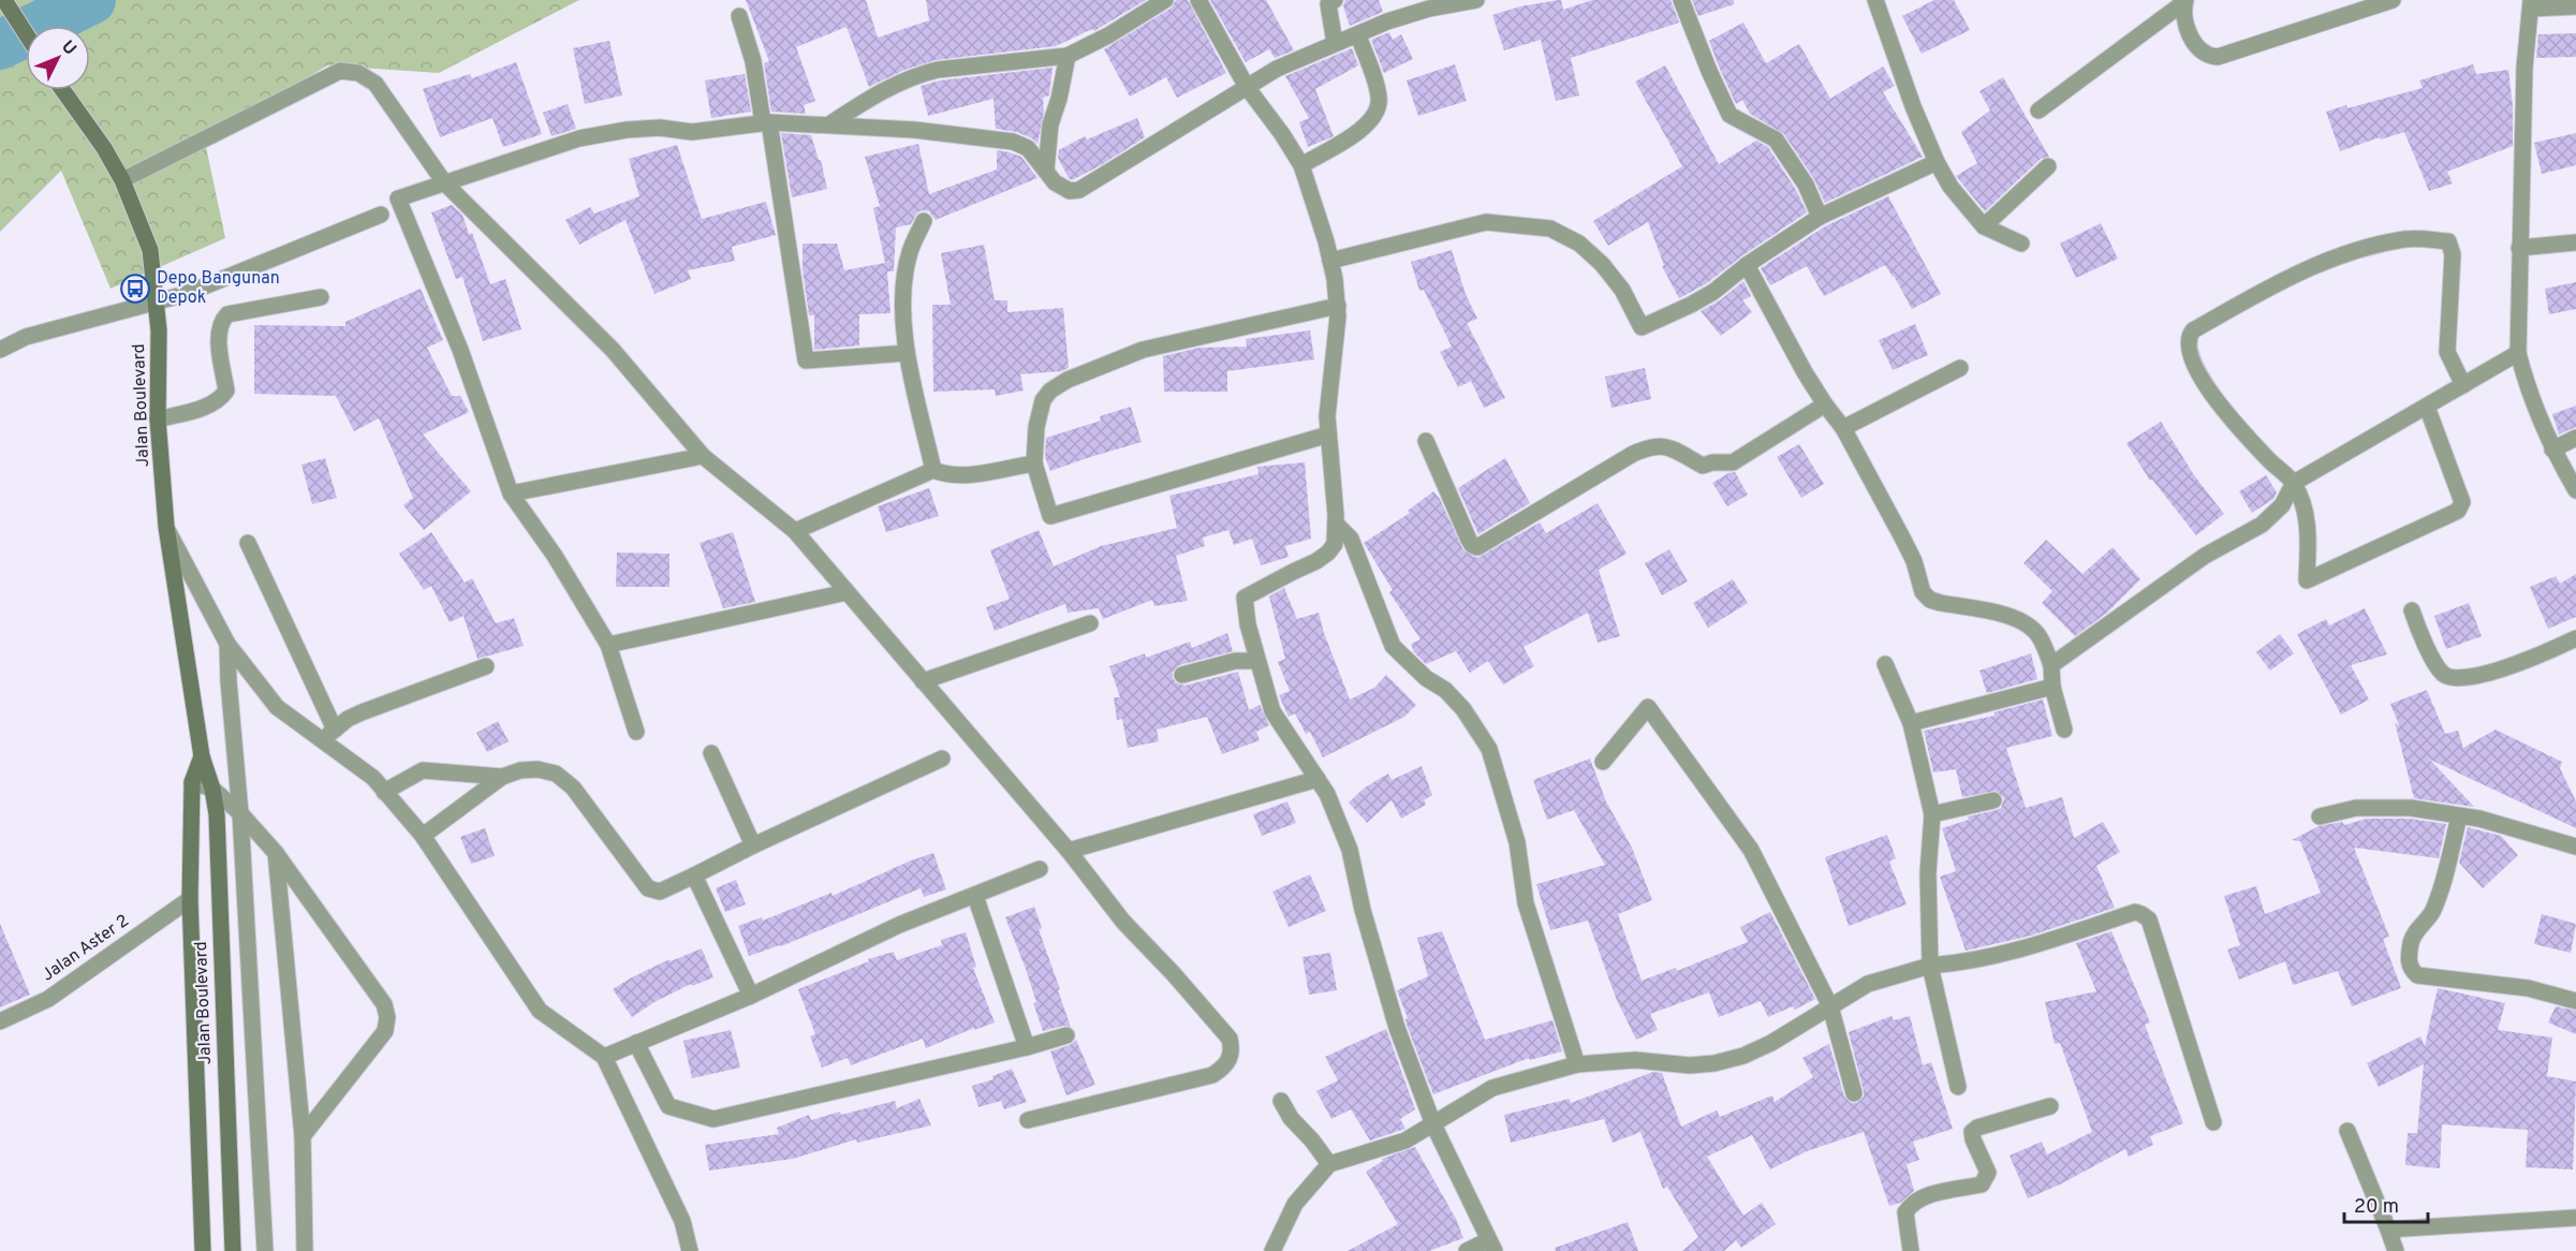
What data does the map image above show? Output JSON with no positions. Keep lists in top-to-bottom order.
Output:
{
  "streets": {
    "main road": ["Jalan Boulevard"],
    "street": ["Jalan Aster 2"]
  },
  "crossings": [
    ["Jalan Boulevard", "Jalan Aster 2"]
  ],
  "places": {
    "bus stop": ["Depo Bangunan Depok"]
  },
  "scale_bar": "20 m",
  "north": "top right"
}
